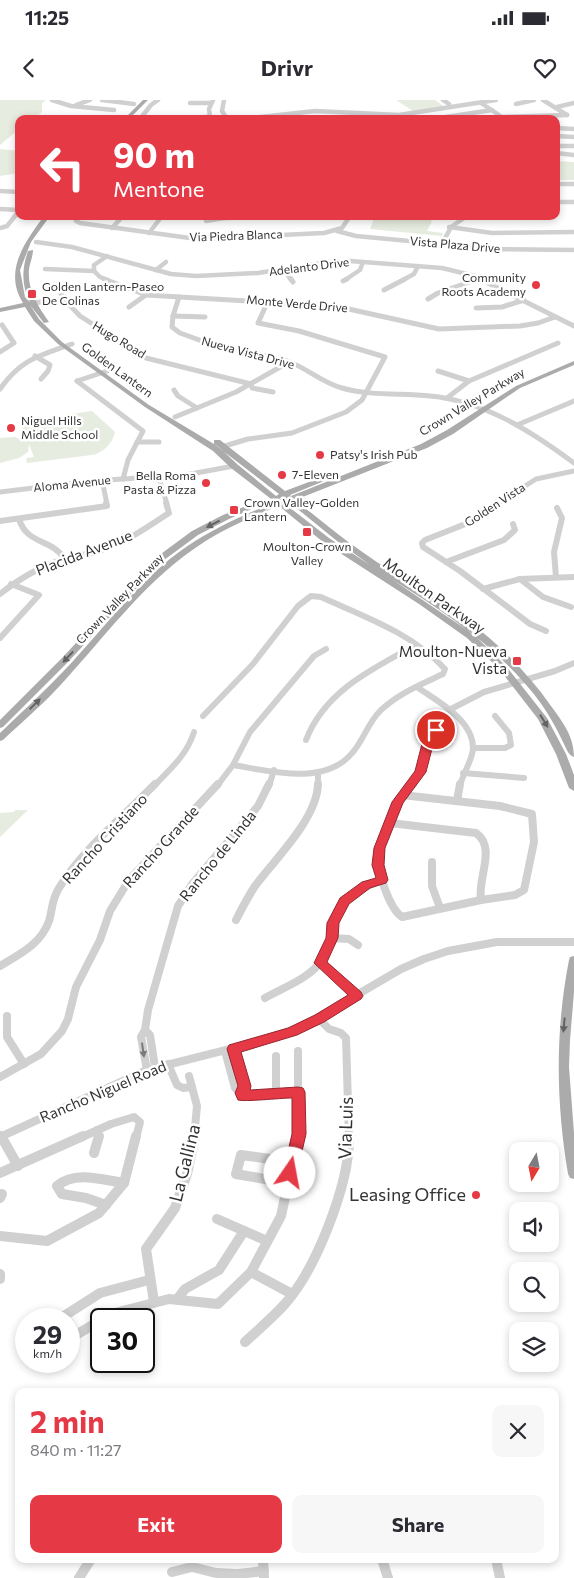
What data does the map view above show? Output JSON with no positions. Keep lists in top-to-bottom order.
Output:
{
  "streets": {
    "main road": ["Golden Lantern", "Crown Valley Parkway", "Moulton Parkway"],
    "street": [
      "Via Piedra Blanca",
      "Vista Plaza Drive",
      "Adelanto Drive",
      "Monte Verde Drive",
      "Hugo Road",
      "Nueva Vista Drive",
      "Aloma Avenue",
      "Golden Vista",
      "Placida Avenue",
      "Rancho Cristiano",
      "Rancho Grande",
      "Rancho de Linda",
      "Rancho Niguel Road",
      "Via Luis",
      "La Gallina"
    ]
  },
  "crossings": [
    ["Via Piedra Blanca", "Vista Plaza Drive"],
    ["Adelanto Drive", "Monte Verde Drive"],
    ["Adelanto Drive", "Golden Lantern"],
    ["Nueva Vista Drive", "Crown Valley Parkway"],
    ["Golden Lantern", "Crown Valley Parkway"],
    ["Golden Lantern", "Aloma Avenue"],
    ["Golden Lantern", "Moulton Parkway"],
    ["Crown Valley Parkway", "Moulton Parkway"],
    ["Aloma Avenue", "Placida Avenue"],
    ["Rancho de Linda", "Rancho Niguel Road"],
    ["Rancho Niguel Road", "Via Luis"]
  ],
  "places": {
    "other": [
      "Community Roots Academy",
      "Niguel Hills Middle School",
      "Patsy's Irish Pub",
      "7-Eleven",
      "Bella Roma Pasta & Pizza",
      "Leasing Office"
    ],
    "transit": [
      "Golden Lantern-Paseo De Colinas",
      "Crown Valley-Golden Lantern",
      "Moulton-Crown Valley",
      "Moulton-Nueva Vista"
    ]
  },
  "north": "bottom",
  "page": {
    "status": "11:25",
    "header": "Drivr",
    "turn": ["90 m", "Mentone"],
    "speed": "29 km/h",
    "limit": "30",
    "heading": ["2 min", "840 m · 11:27"],
    "buttons": ["Exit", "Share"]
  }
}
